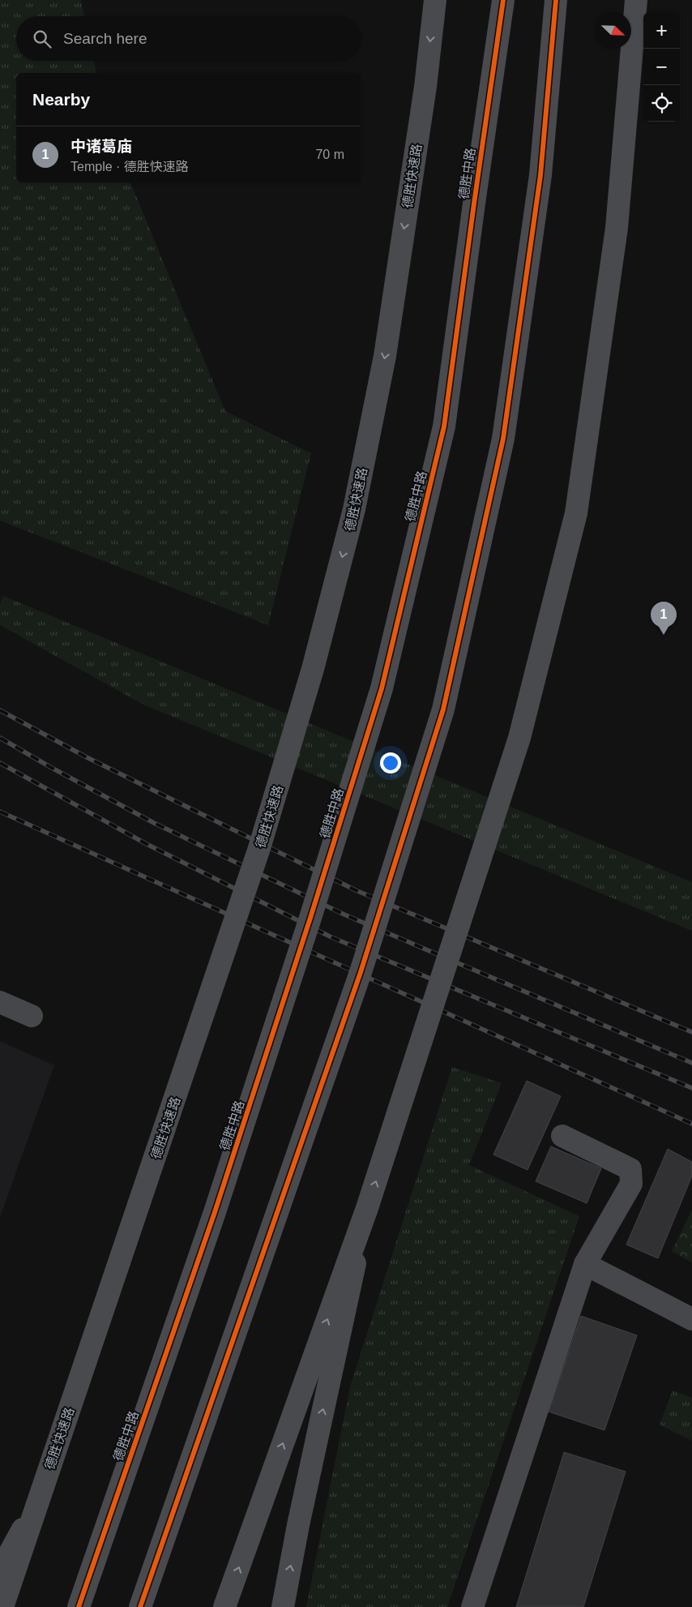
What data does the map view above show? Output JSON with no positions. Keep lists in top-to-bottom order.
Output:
{
  "streets": {
    "main road": ["德胜中路", "德胜快速路"]
  },
  "north": "bottom right",
  "page": {
    "map_buttons": ["+", "−"],
    "search": "Search here",
    "heading": "Nearby",
    "list": [
      {
        "mark": "1",
        "name": "中诸葛庙",
        "note": "Temple · 德胜快速路",
        "value": "70 m"
      }
    ],
    "pins": "1"
  }
}
